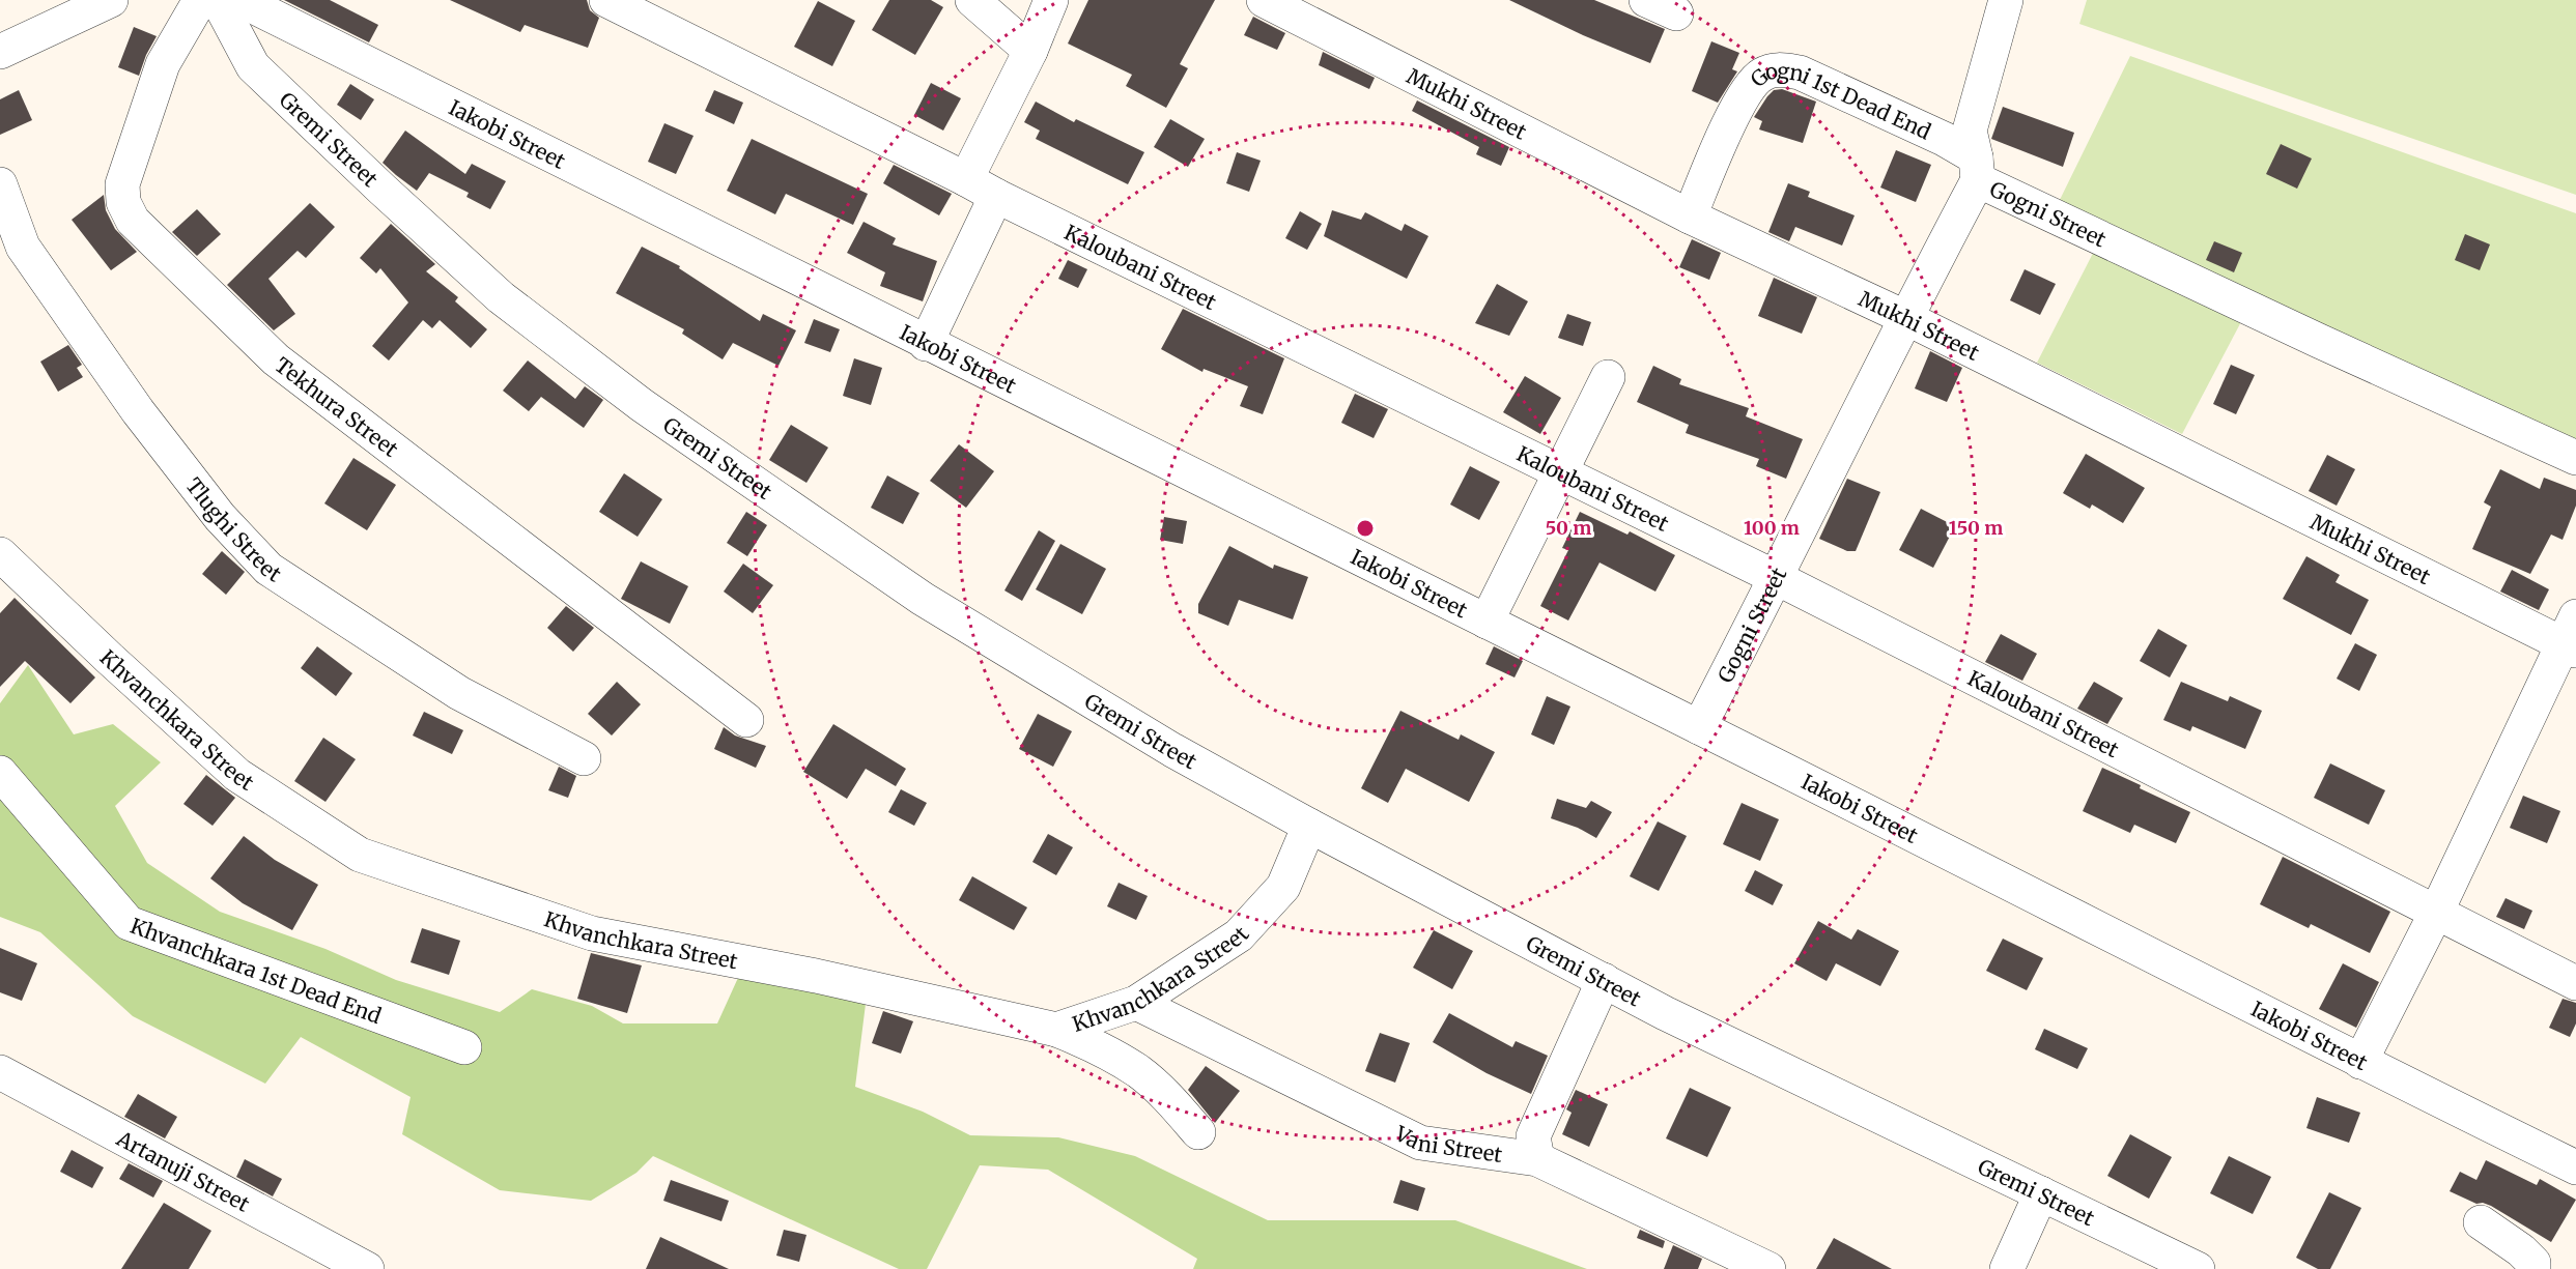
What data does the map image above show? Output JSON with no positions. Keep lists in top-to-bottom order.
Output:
{
  "streets": {
    "street": [
      "Mukhi Street",
      "Gogni 1st Dead End",
      "Iakobi Street",
      "Gremi Street",
      "Gogni Street",
      "Kaloubani Street",
      "Tekhura Street",
      "Tlughi Street",
      "Khvanchkara Street",
      "Khvanchkara 1st Dead End",
      "Vani Street",
      "Artanuji Street"
    ]
  },
  "crossings": [
    ["Mukhi Street", "Gogni 1st Dead End"],
    ["Mukhi Street", "Gogni Street"],
    ["Gogni 1st Dead End", "Gogni Street"],
    ["Iakobi Street", "Gogni Street"],
    ["Gremi Street", "Khvanchkara Street"],
    ["Gogni Street", "Kaloubani Street"],
    ["Khvanchkara Street", "Vani Street"]
  ],
  "rings": ["50 m", "100 m", "150 m"]
}
